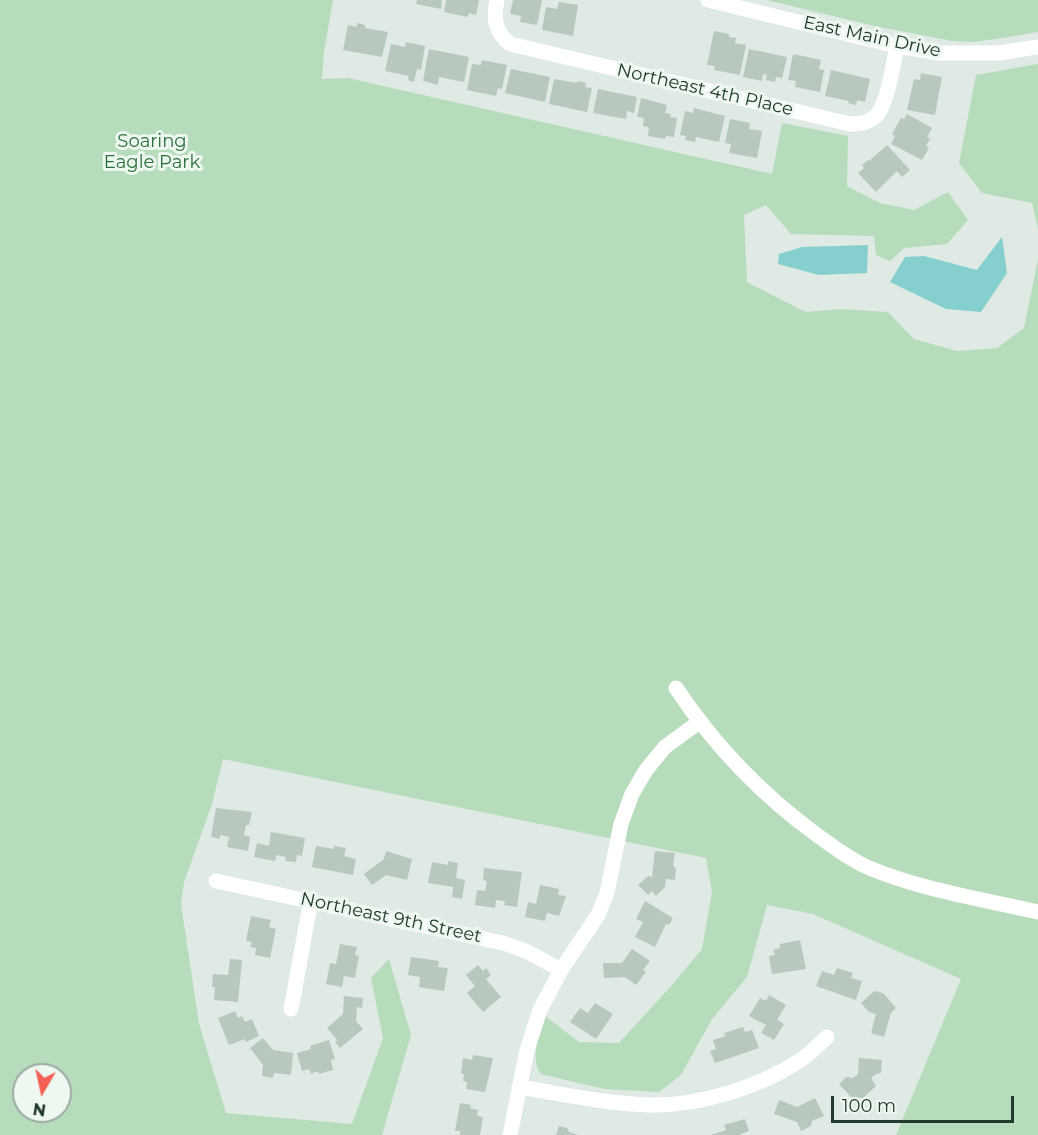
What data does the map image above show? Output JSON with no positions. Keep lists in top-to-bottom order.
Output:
{
  "streets": {
    "street": ["East Main Drive", "Northeast 4th Place", "Northeast 9th Street"]
  },
  "crossings": [
    ["East Main Drive", "Northeast 4th Place"]
  ],
  "parks": ["Soaring Eagle Park"],
  "scale_bar": "100 m",
  "north": "bottom"
}
